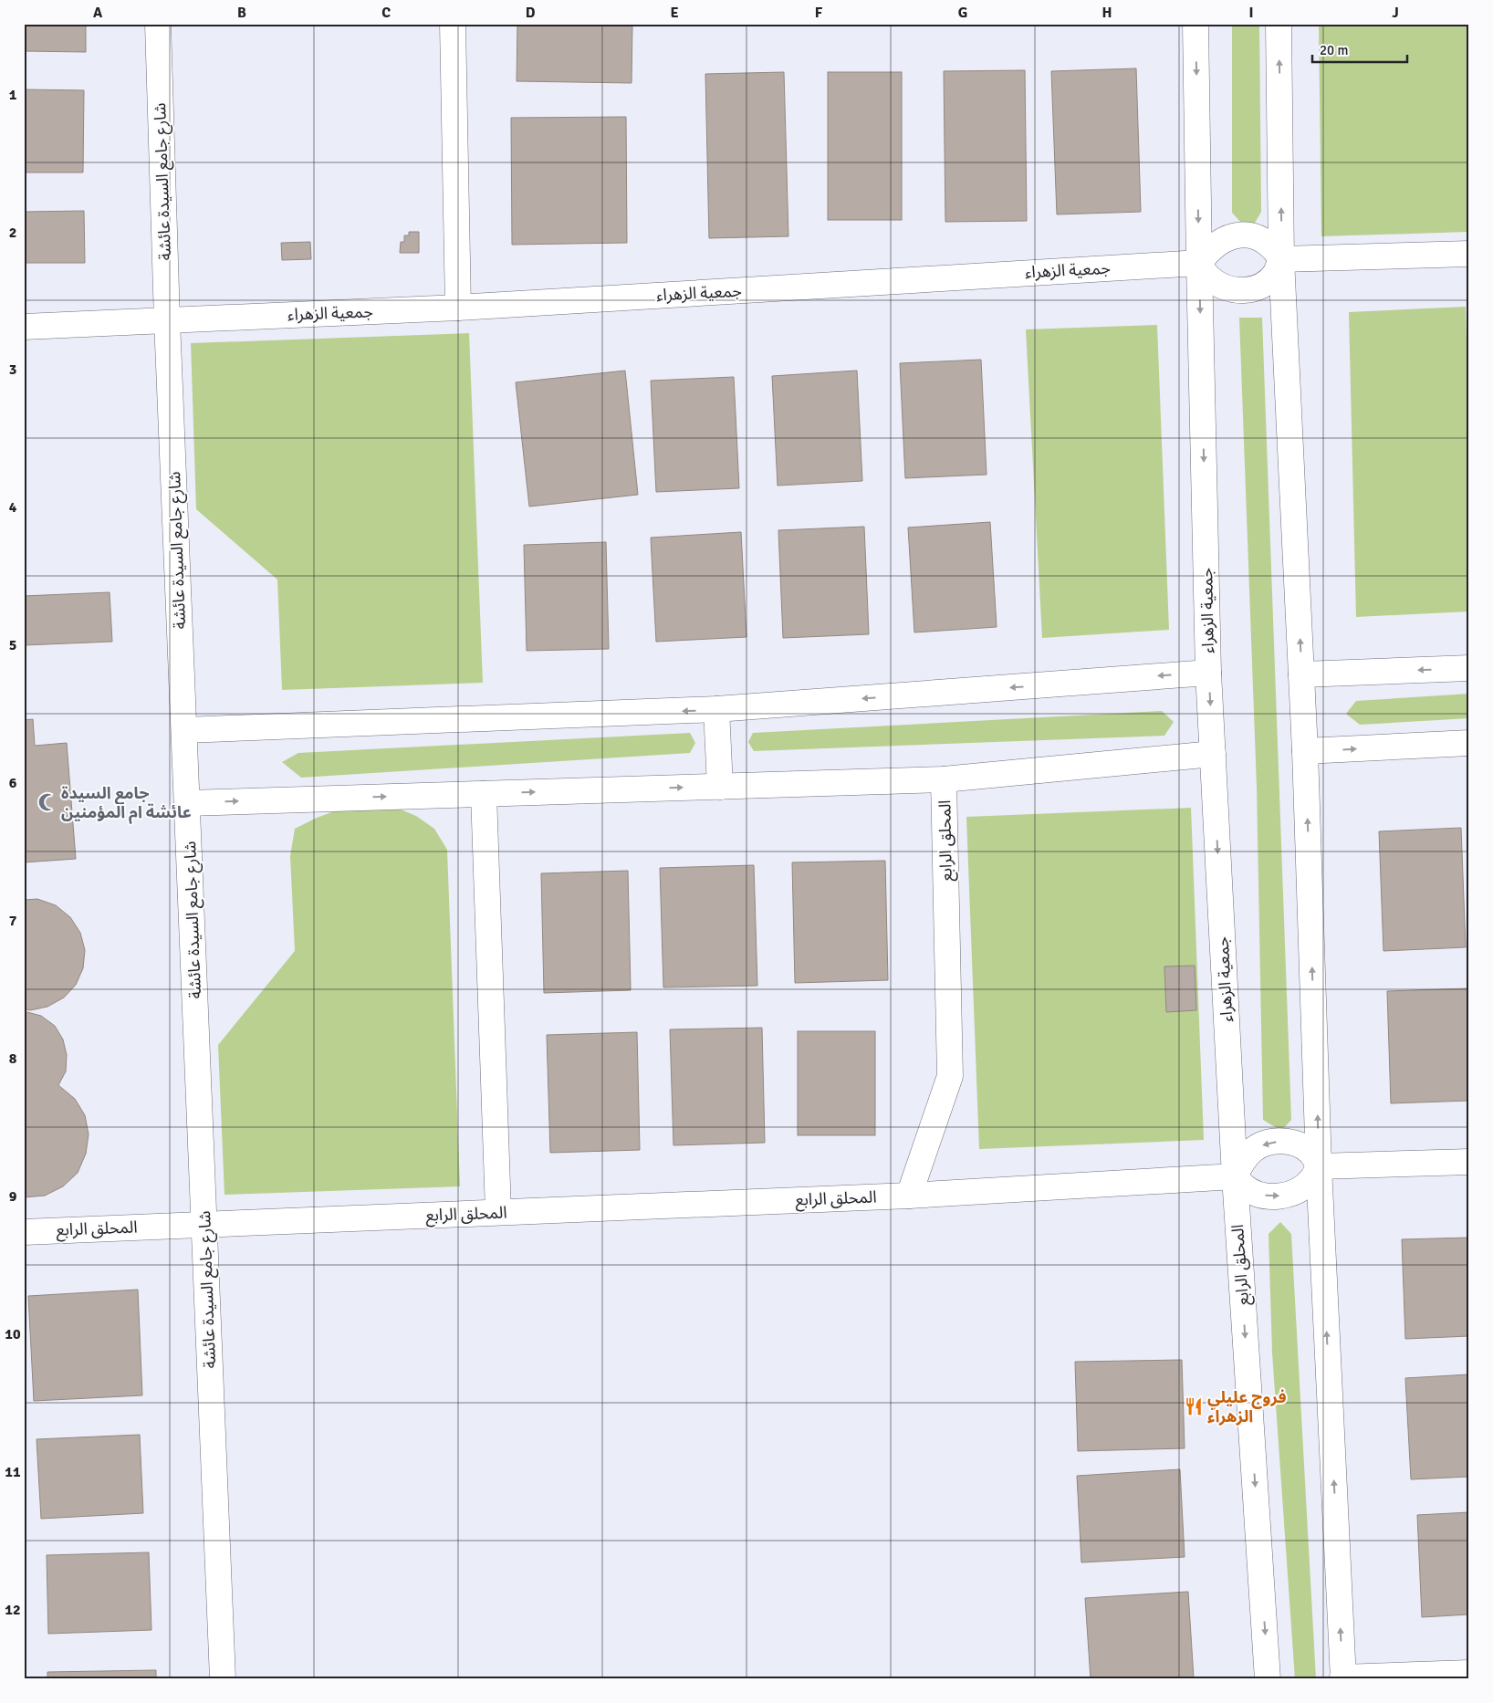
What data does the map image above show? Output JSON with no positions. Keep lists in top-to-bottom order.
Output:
{
  "streets": {
    "street": ["شارع جامع السيدة عائشة", "جمعية الزهراء", "المحلق الرابع"]
  },
  "crossings": [
    ["شارع جامع السيدة عائشة", "جمعية الزهراء"],
    ["شارع جامع السيدة عائشة", "المحلق الرابع"],
    ["جمعية الزهراء", "المحلق الرابع"]
  ],
  "places": {
    "mosque": ["جامع السيدة عائشة ام المؤمنين"],
    "restaurant": ["فروج عليلي الزهراء"]
  },
  "scale_bar": "20 m",
  "grid": {
    "columns": [
      "A",
      "B",
      "C",
      "D",
      "E",
      "F",
      "G",
      "H",
      "I",
      "J"
    ],
    "rows": [
      "1",
      "2",
      "3",
      "4",
      "5",
      "6",
      "7",
      "8",
      "9",
      "10",
      "11",
      "12"
    ]
  }
}
